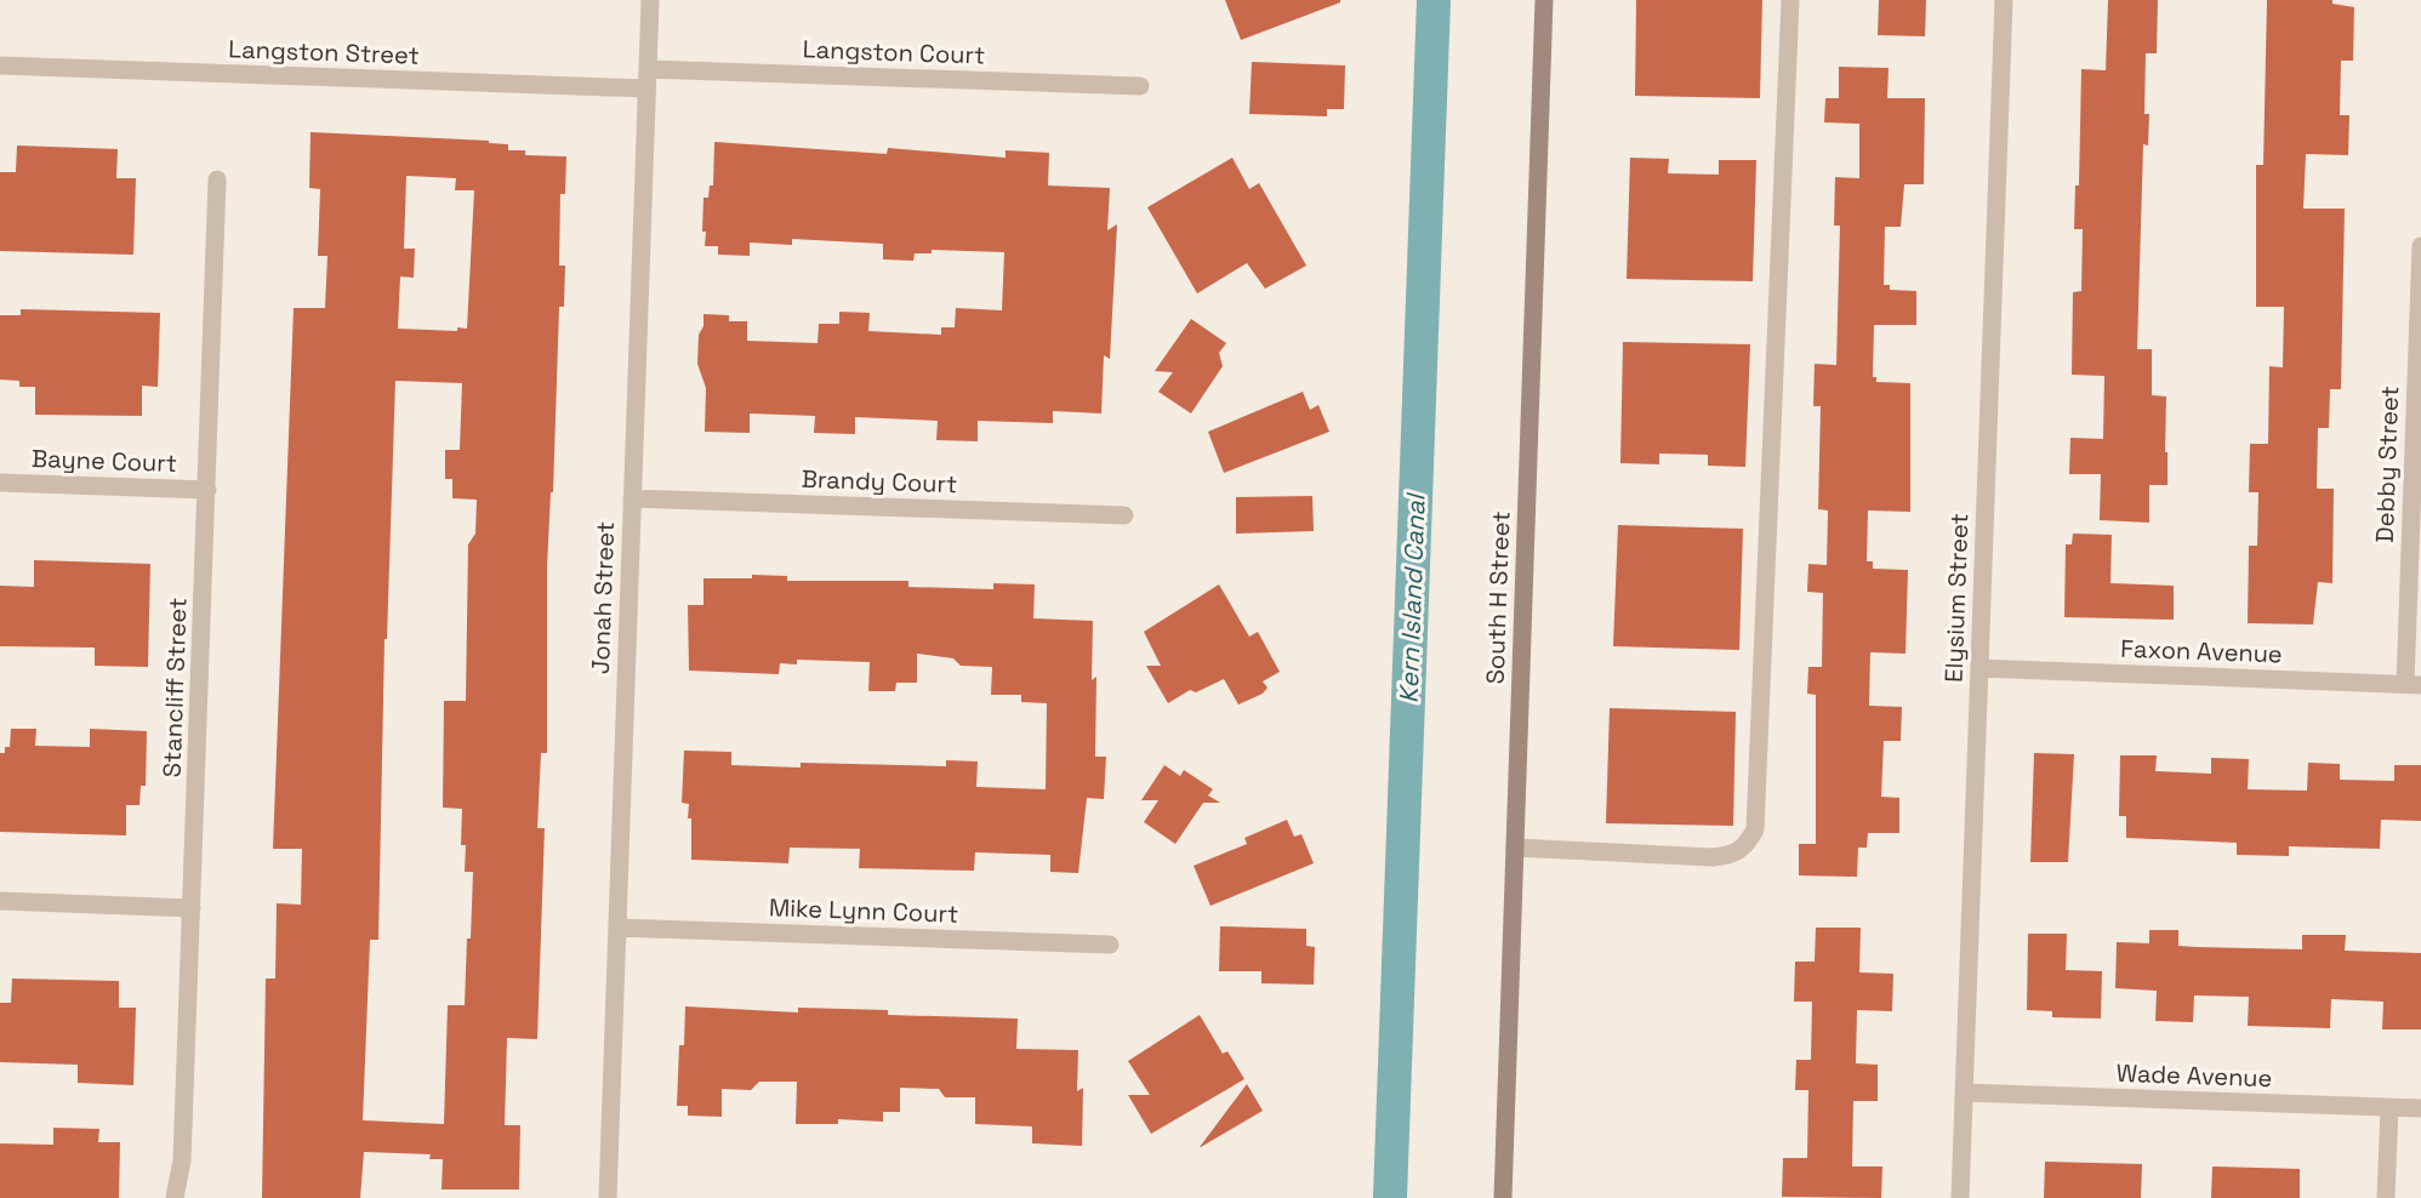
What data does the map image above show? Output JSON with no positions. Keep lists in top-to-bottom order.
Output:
{
  "streets": {
    "street": [
      "Langston Street",
      "Langston Court",
      "Bayne Court",
      "Debby Street",
      "Brandy Court",
      "Jonah Street",
      "South H Street",
      "Elysium Street",
      "Faxon Avenue",
      "Stancliff Street",
      "Mike Lynn Court",
      "Wade Avenue"
    ]
  },
  "crossings": [
    ["Langston Street", "Jonah Street"],
    ["Langston Court", "Jonah Street"],
    ["Bayne Court", "Stancliff Street"],
    ["Debby Street", "Faxon Avenue"],
    ["Brandy Court", "Jonah Street"],
    ["Jonah Street", "Mike Lynn Court"],
    ["Elysium Street", "Faxon Avenue"],
    ["Elysium Street", "Wade Avenue"]
  ],
  "water": ["Kern Island Canal"]
}
